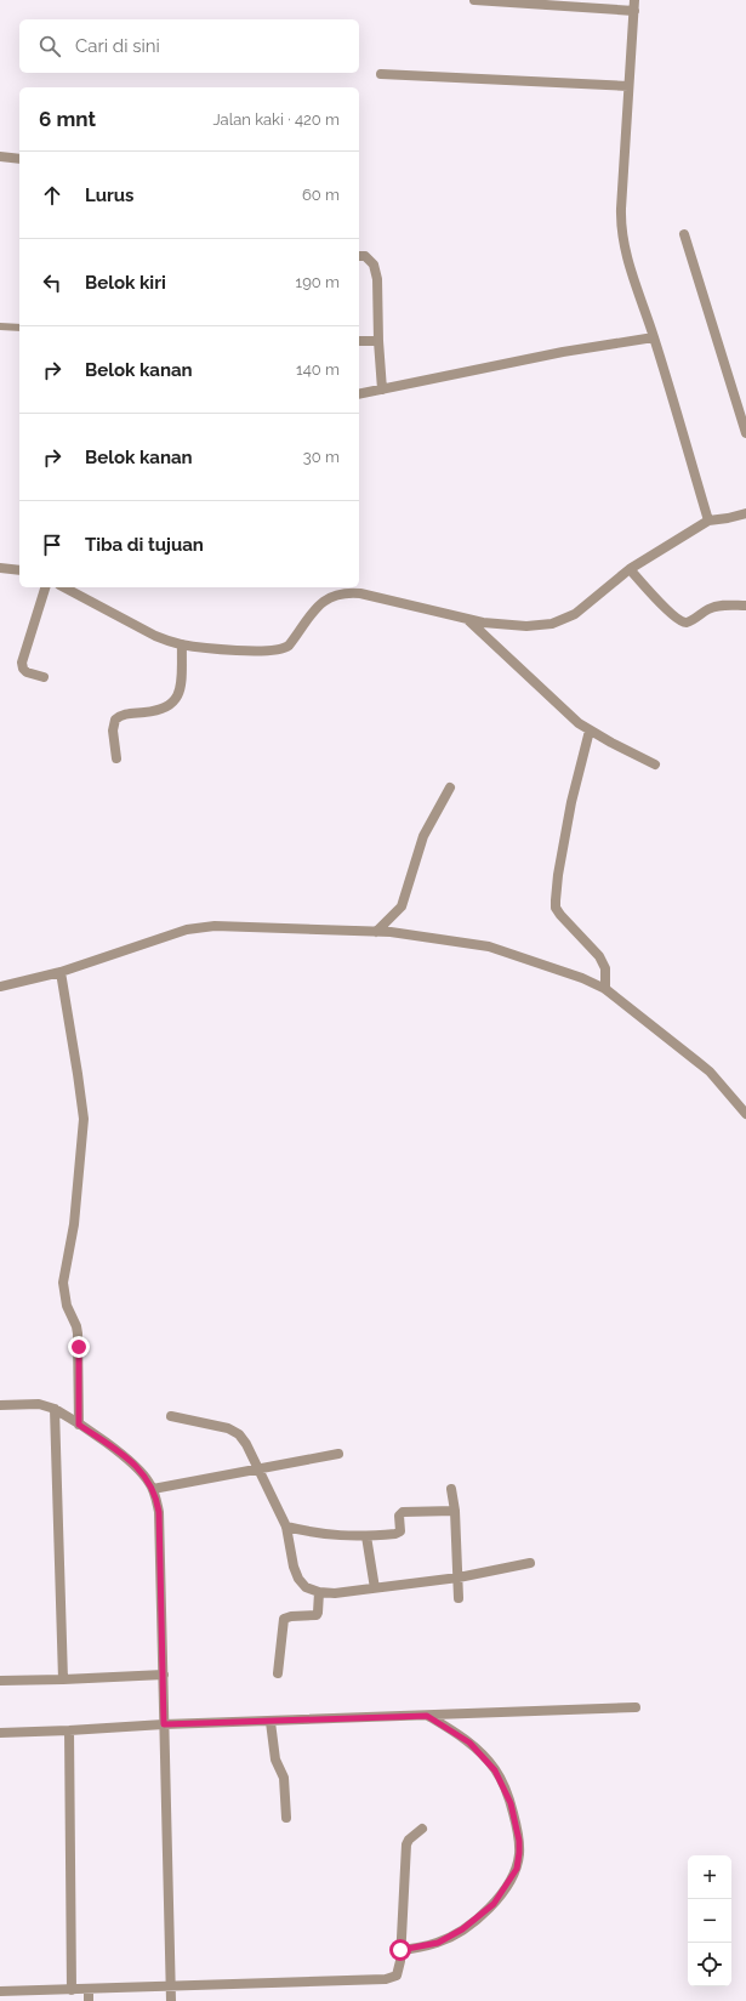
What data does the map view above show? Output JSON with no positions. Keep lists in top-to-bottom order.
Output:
{
  "page": {
    "search": "Cari di sini",
    "heading": ["6 mnt", "Jalan kaki · 420 m"],
    "list": [
      ["Lurus", "60 m"],
      ["Belok kiri", "190 m"],
      ["Belok kanan", "140 m"],
      ["Belok kanan", "30 m"],
      "Tiba di tujuan"
    ],
    "map_buttons": ["+", "−"]
  }
}
